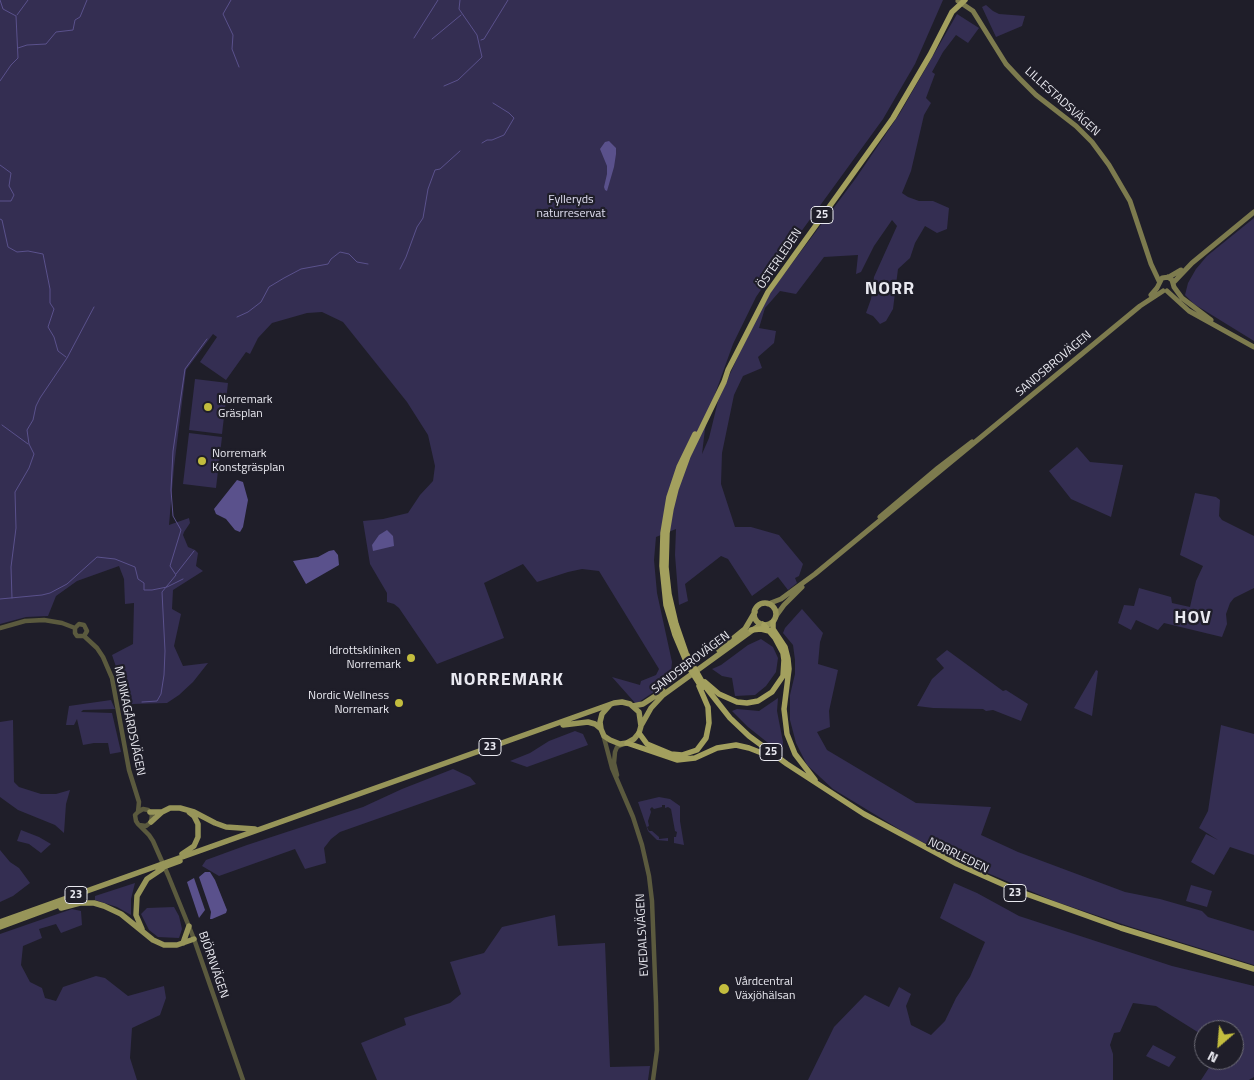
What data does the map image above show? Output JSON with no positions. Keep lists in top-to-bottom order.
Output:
{
  "streets": {
    "highway": [
      "25",
      "ÖSTERLEDEN",
      "23",
      "NORRLEDEN"
    ],
    "main road": ["LILLESTADSVÄGEN", "SANDSBROVÄGEN"],
    "street": ["MUNKAGÅRDSVÄGEN", "EVEDALSVÄGEN", "BJÖRNVÄGEN"]
  },
  "crossings": [
    ["LILLESTADSVÄGEN", "ÖSTERLEDEN"],
    ["LILLESTADSVÄGEN", "SANDSBROVÄGEN"],
    ["ÖSTERLEDEN", "NORRLEDEN"],
    ["SANDSBROVÄGEN", "23"],
    ["SANDSBROVÄGEN", "EVEDALSVÄGEN"],
    ["23", "NORRLEDEN"],
    ["23", "EVEDALSVÄGEN"],
    ["23", "BJÖRNVÄGEN"]
  ],
  "districts": ["NORR", "HOV", "NORREMARK"],
  "parks": ["Fylleryds naturreservat"],
  "places": [
    "Norremark Gräsplan",
    "Norremark Konstgräsplan",
    "Idrottskliniken Norremark",
    "Nordic Wellness Norremark",
    "Vårdcentral Växjöhälsan"
  ],
  "north": "bottom left"
}
